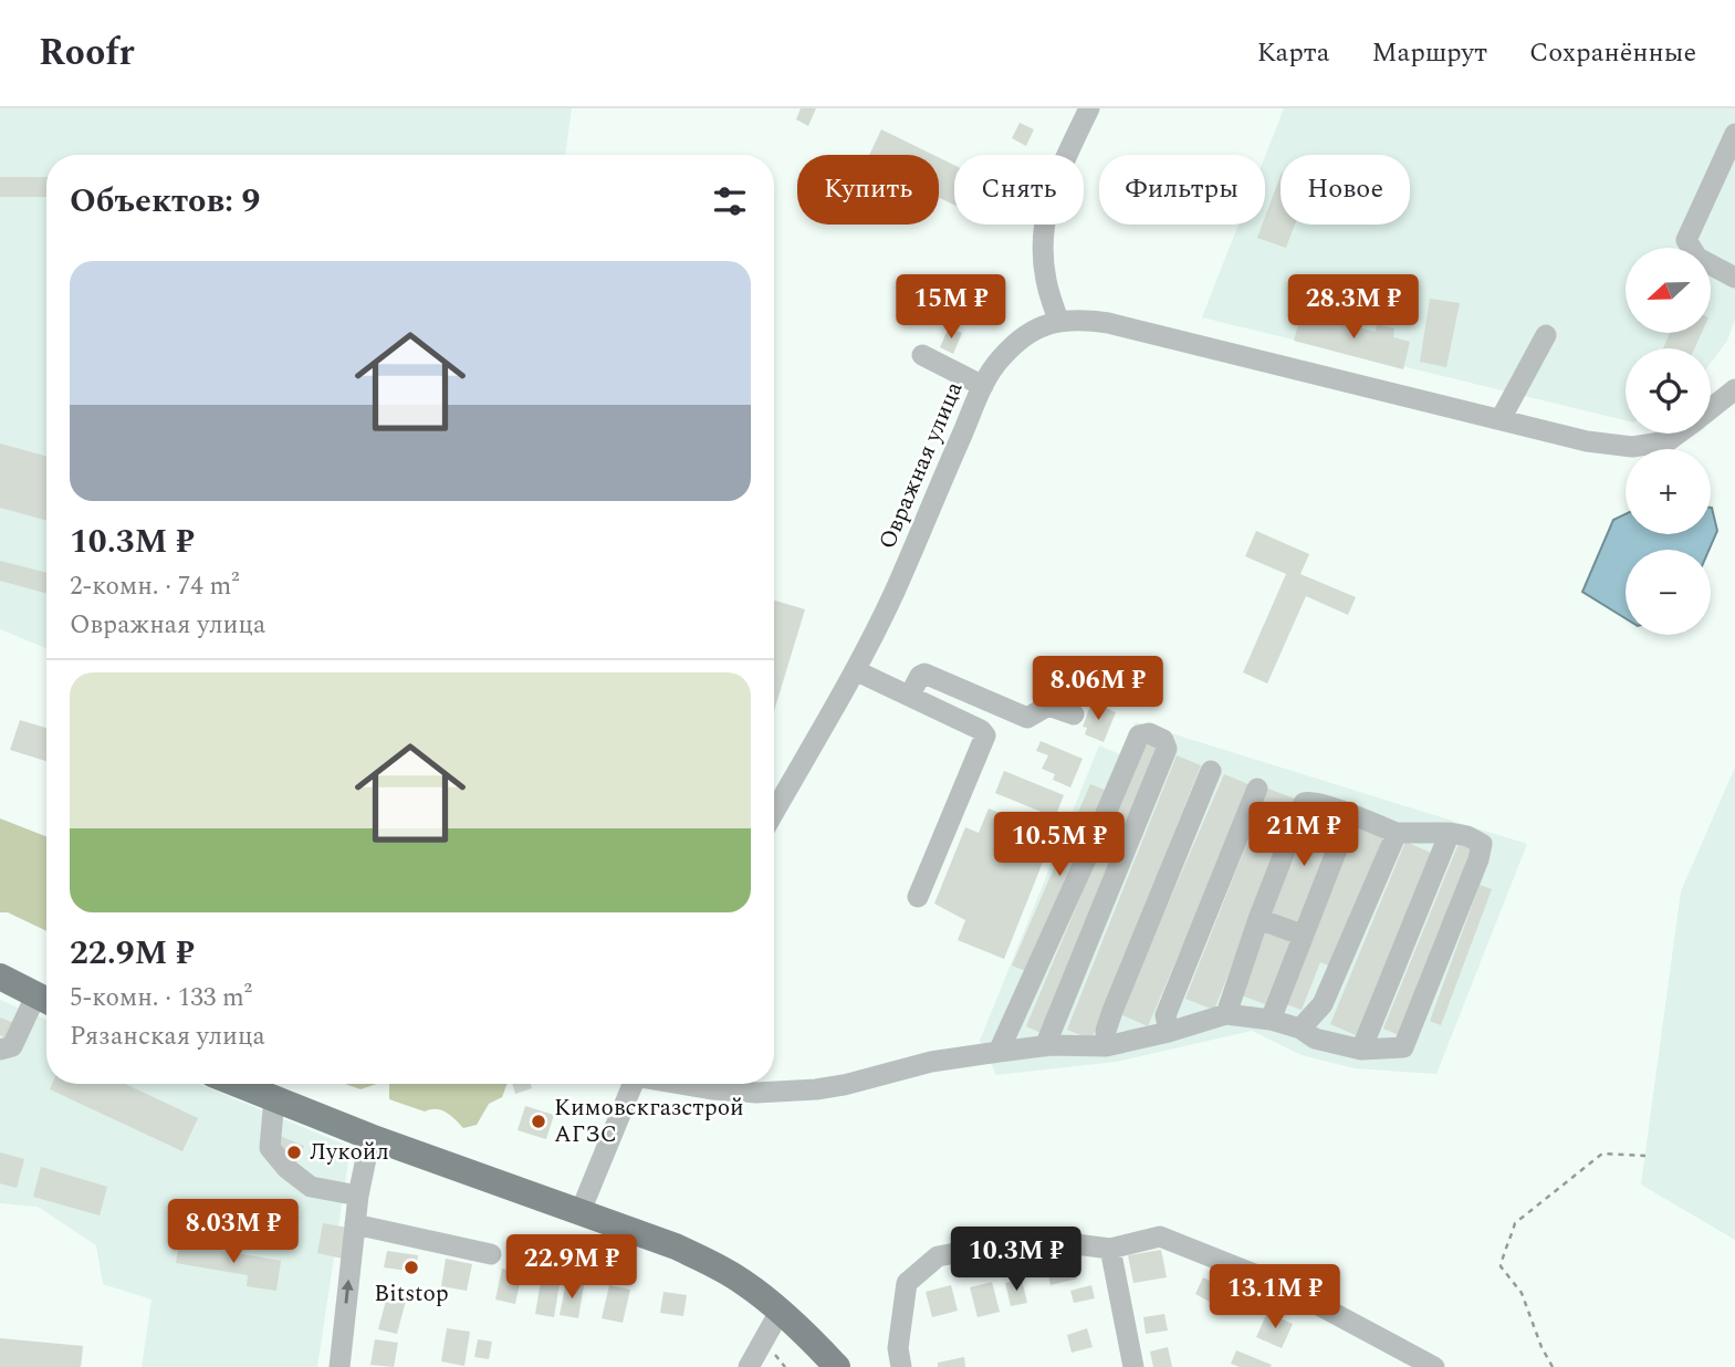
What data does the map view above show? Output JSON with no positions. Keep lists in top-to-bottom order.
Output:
{
  "streets": {
    "street": ["Овражная улица"]
  },
  "places": ["Кимовскгазстрой АГЗС", "Лукойл", "Bitstop"],
  "north": "left",
  "page": {
    "header": "Roofr",
    "nav": ["Карта", "Маршрут", "Сохранённые"],
    "chip": [
      "Купить",
      "Снять",
      "Фильтры",
      "Новое"
    ],
    "heading": "Объектов: 9",
    "map_buttons": ["+", "−"],
    "list": [
      {
        "name": "10.3M ₽",
        "note": "2-комн. · 74 m² · Овражная улица"
      },
      {
        "name": "22.9M ₽",
        "note": "5-комн. · 133 m² · Рязанская улица"
      }
    ],
    "price": [
      "15M ₽",
      "28.3M ₽",
      "8.06M ₽",
      "21M ₽",
      "10.5M ₽",
      "8.03M ₽",
      "10.3M ₽",
      "22.9M ₽",
      "13.1M ₽"
    ]
  }
}
